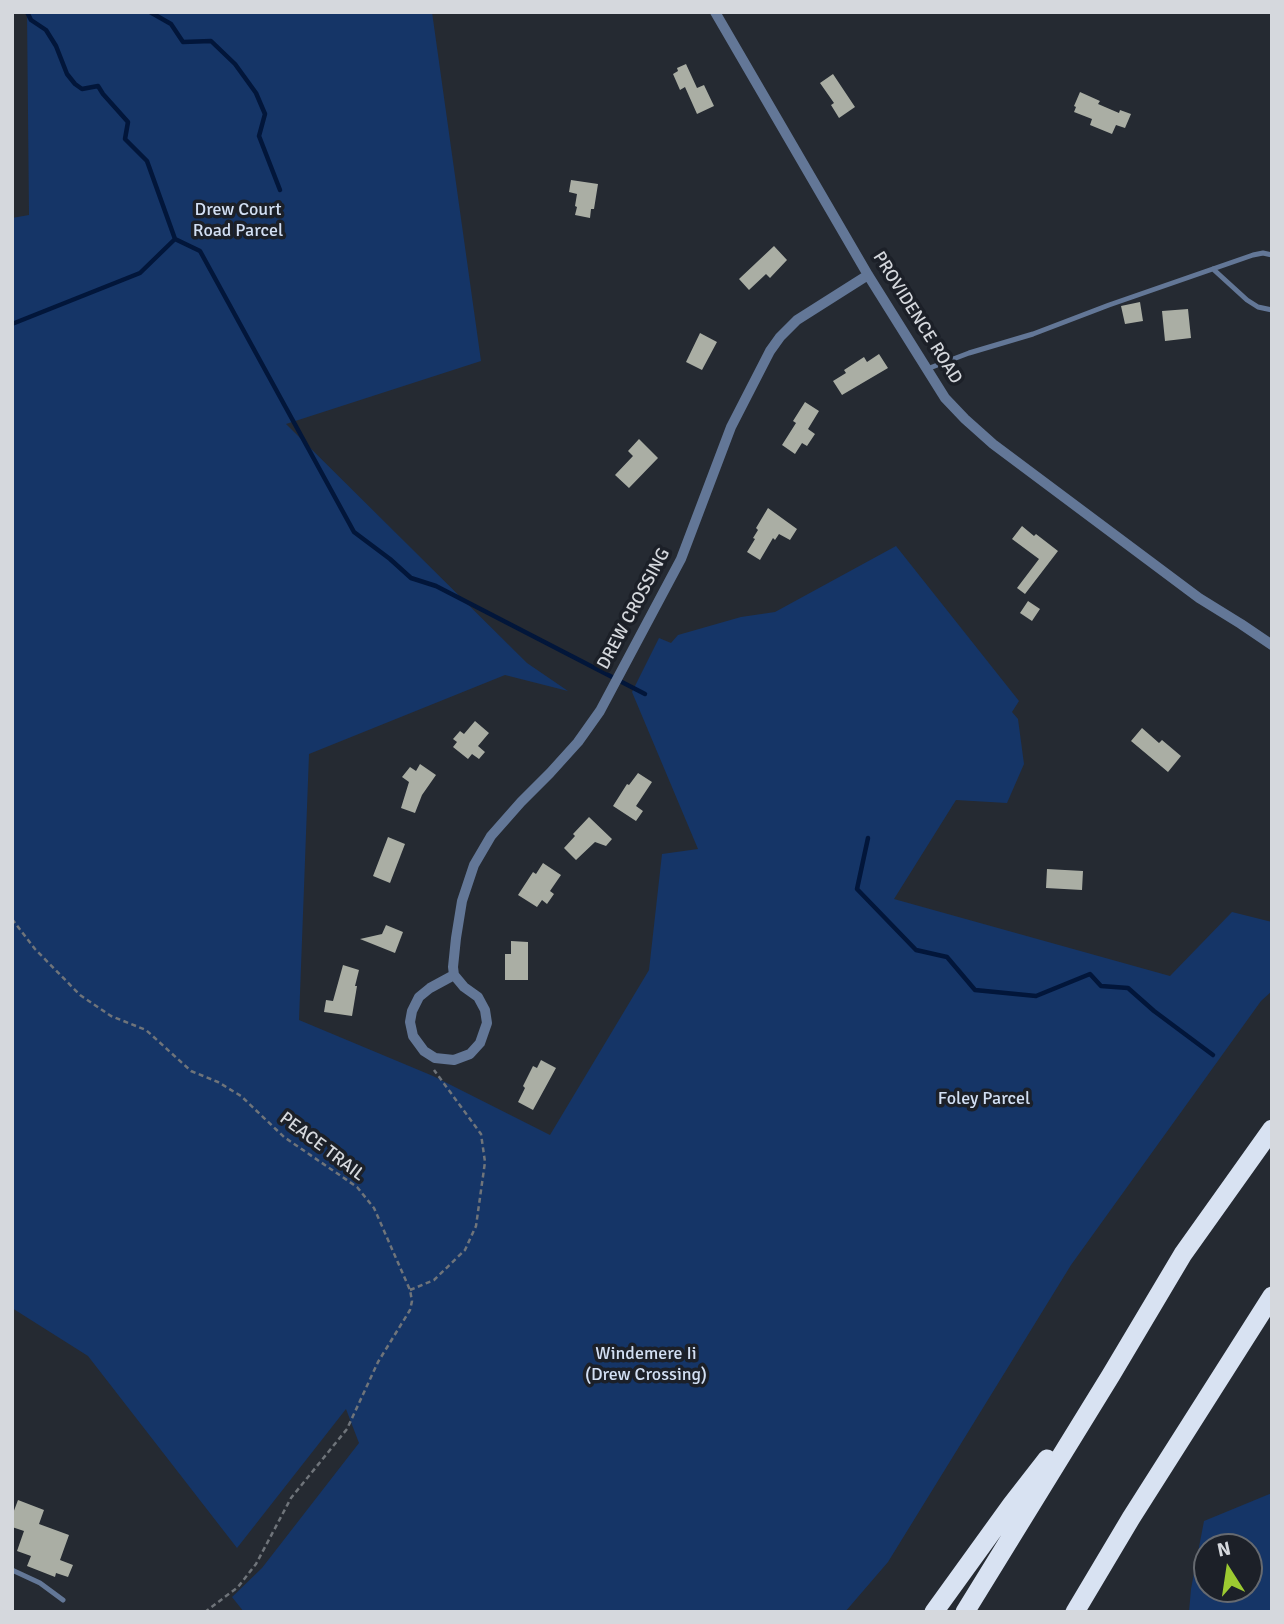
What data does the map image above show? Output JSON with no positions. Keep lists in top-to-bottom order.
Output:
{
  "streets": {
    "street": ["PROVIDENCE ROAD", "DREW CROSSING"],
    "path": ["PEACE TRAIL"]
  },
  "crossings": [
    ["PROVIDENCE ROAD", "DREW CROSSING"]
  ],
  "parks": ["Drew Court Road Parcel", "Foley Parcel", "Windemere Ii (Drew Crossing)"],
  "north": "top"
}
